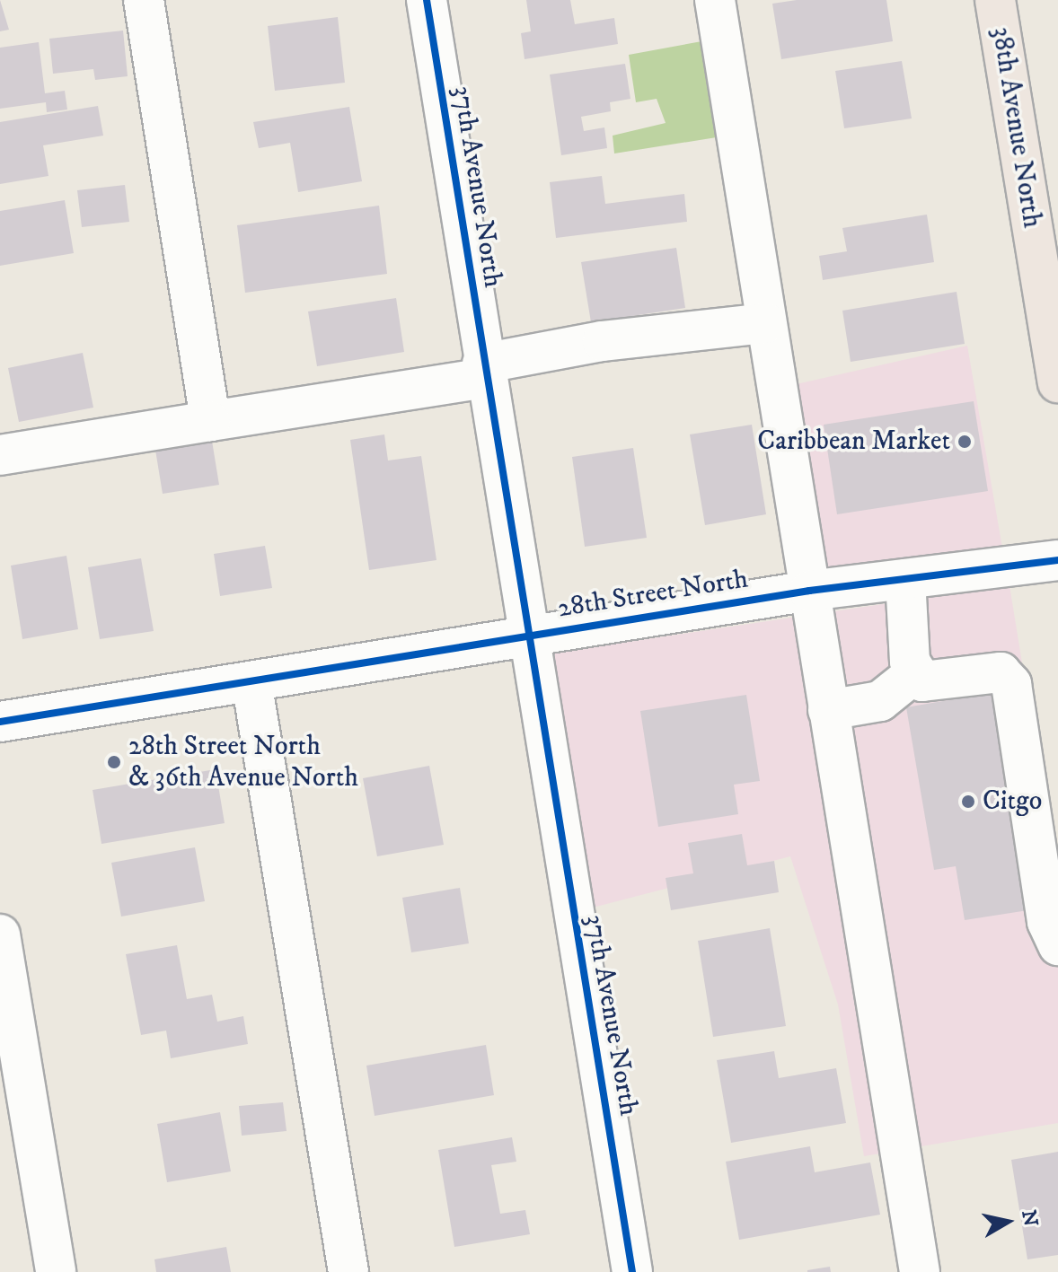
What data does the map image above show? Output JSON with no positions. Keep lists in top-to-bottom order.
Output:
{
  "streets": {
    "main road": ["38th Avenue North"],
    "street": ["37th Avenue North", "28th Street North"]
  },
  "crossings": [
    ["37th Avenue North", "28th Street North"]
  ],
  "places": ["Caribbean Market", "28th Street North & 36th Avenue North", "Citgo"],
  "north": "right"
}
